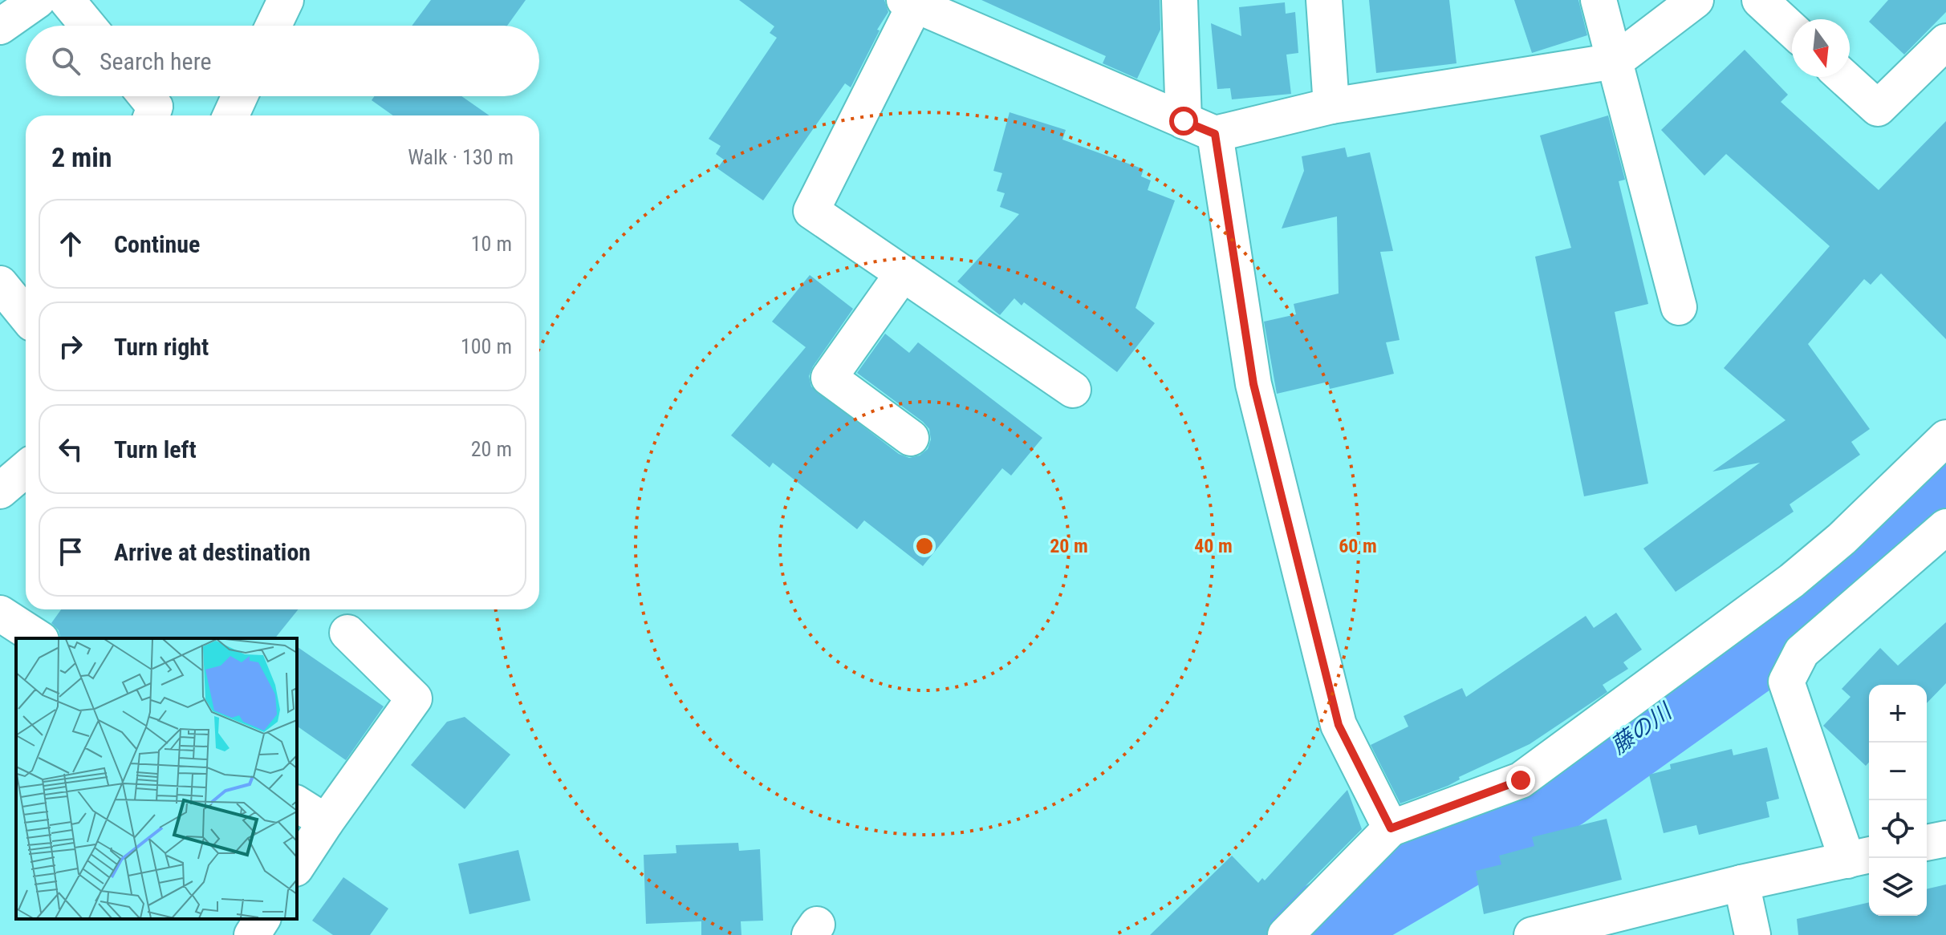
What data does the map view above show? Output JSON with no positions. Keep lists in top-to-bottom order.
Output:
{
  "water": ["藤の川"],
  "north": "bottom",
  "page": {
    "search": "Search here",
    "heading": ["2 min", "Walk · 130 m"],
    "list": [
      ["Continue", "10 m"],
      ["Turn right", "100 m"],
      ["Turn left", "20 m"],
      "Arrive at destination"
    ],
    "map_buttons": ["+", "−"]
  },
  "rings": ["20 m", "40 m", "60 m"]
}
